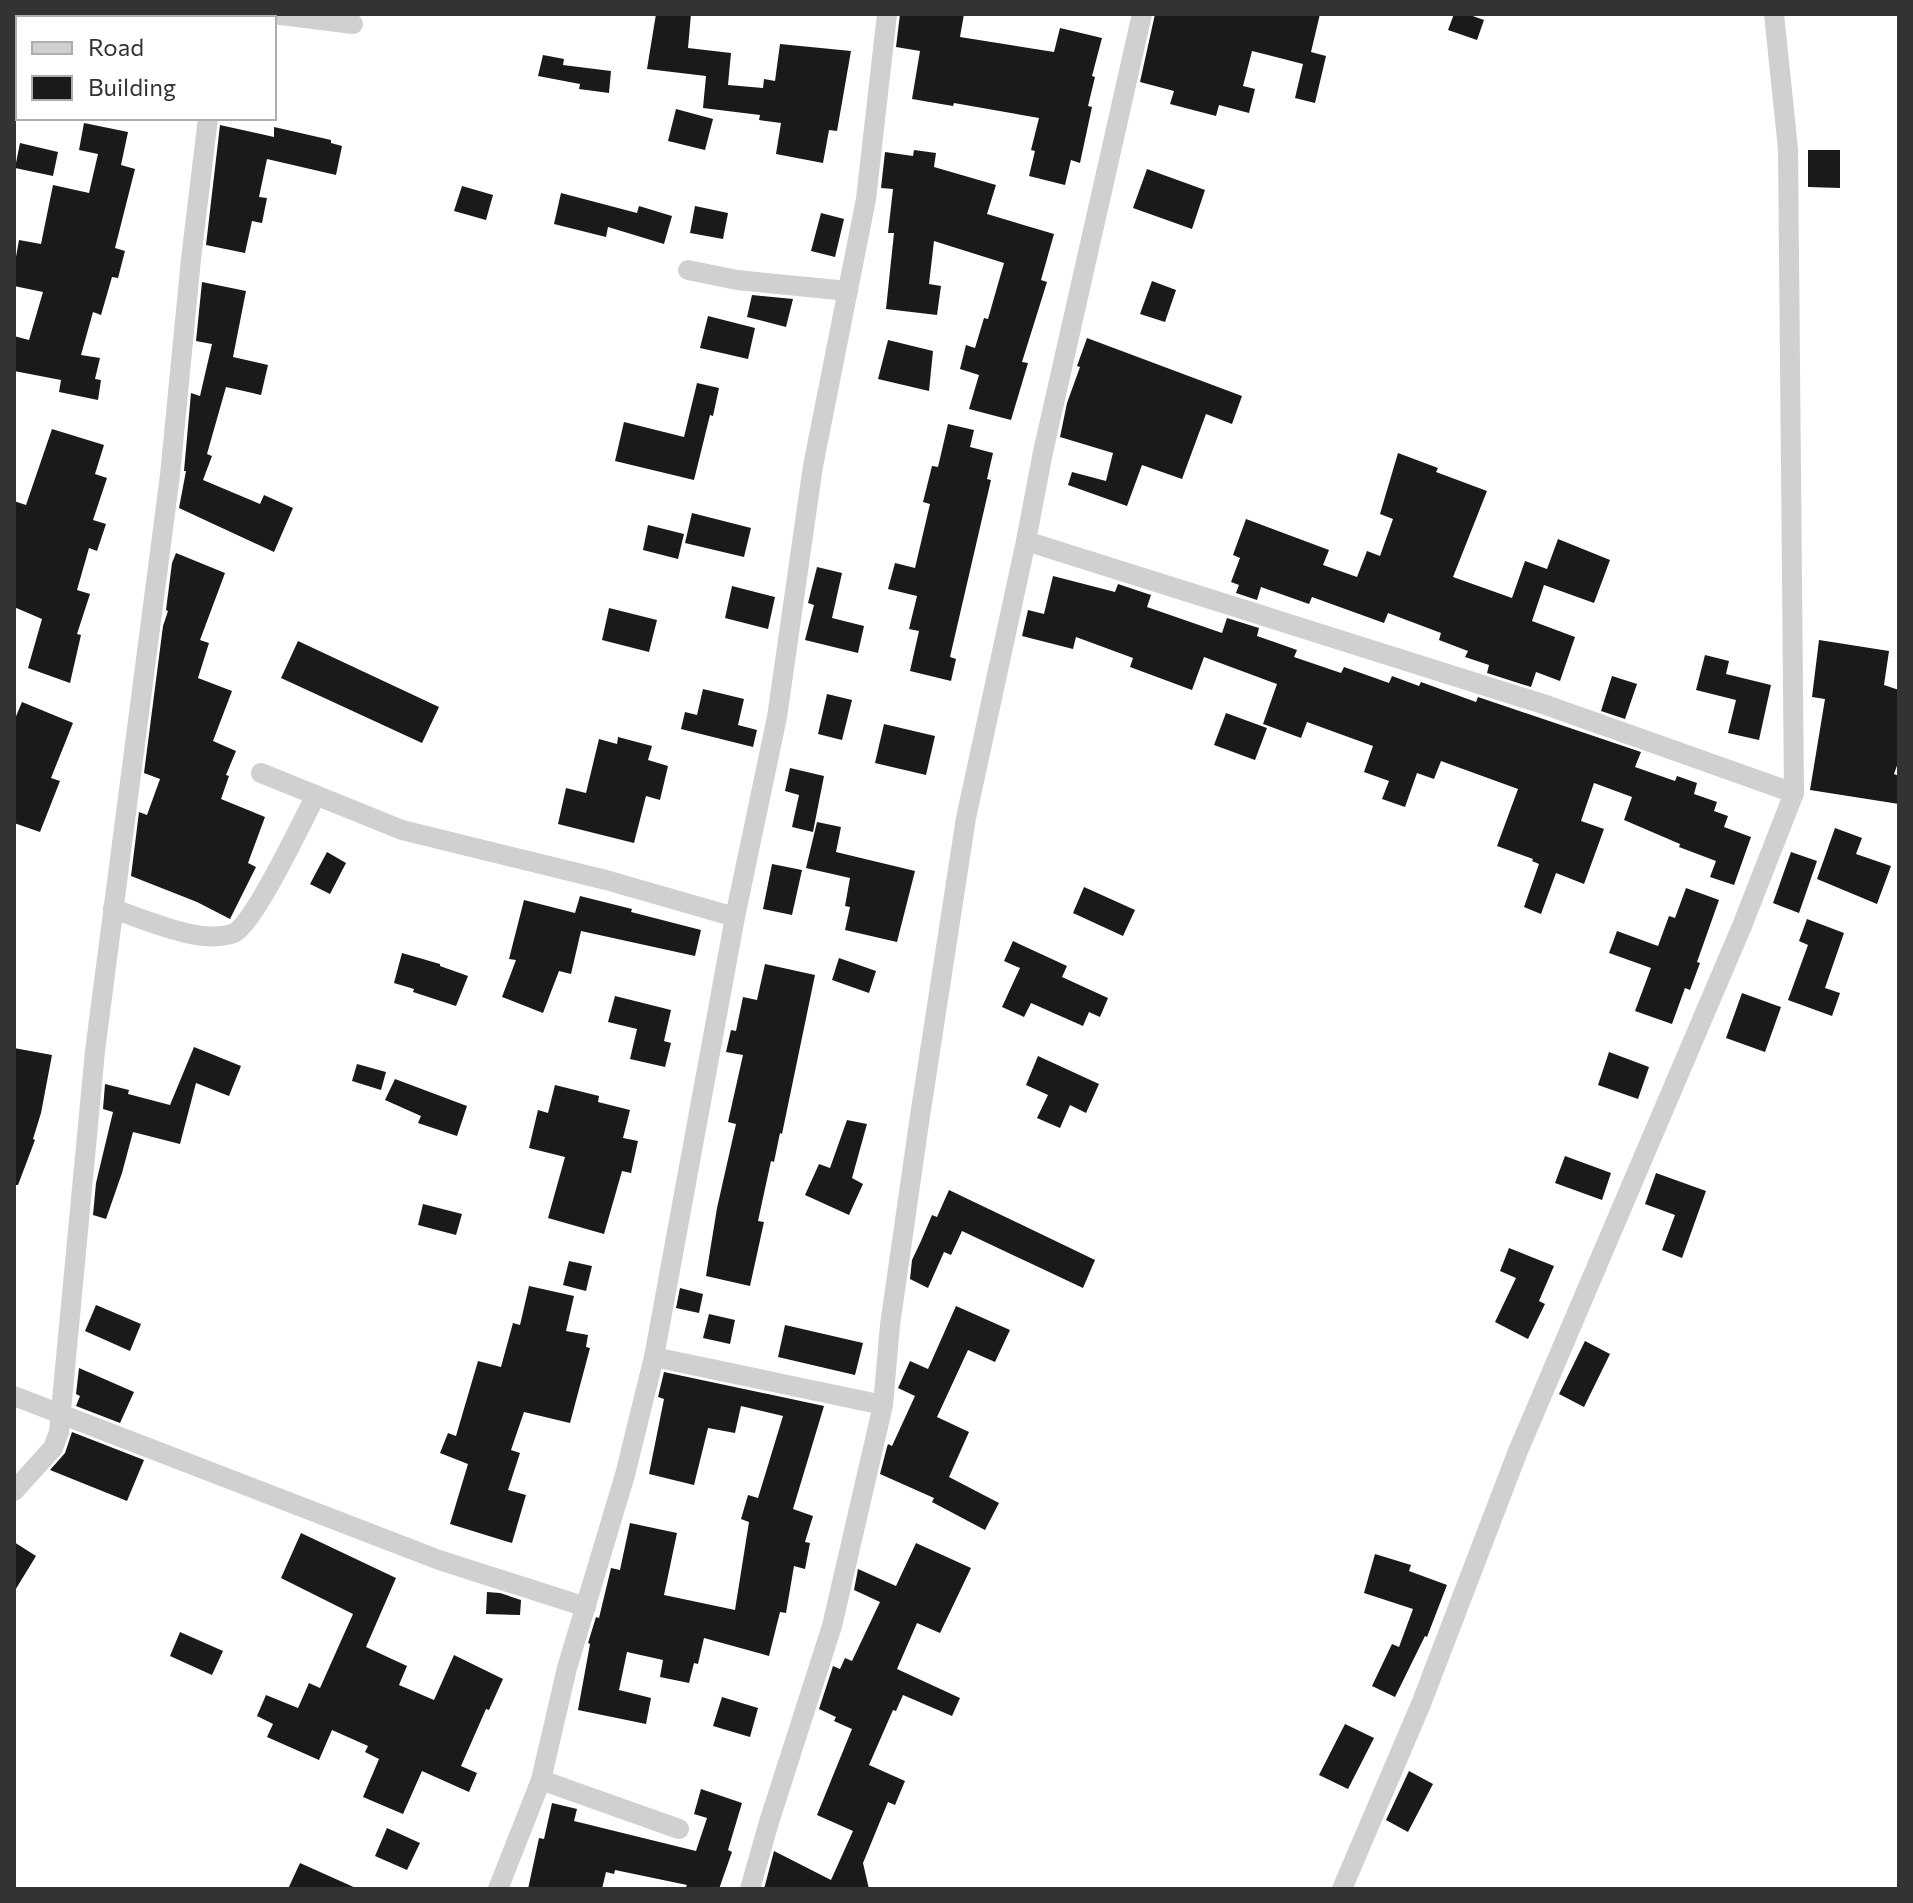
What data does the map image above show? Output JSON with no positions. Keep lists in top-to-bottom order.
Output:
{
  "legend": ["Road", "Building"]
}
